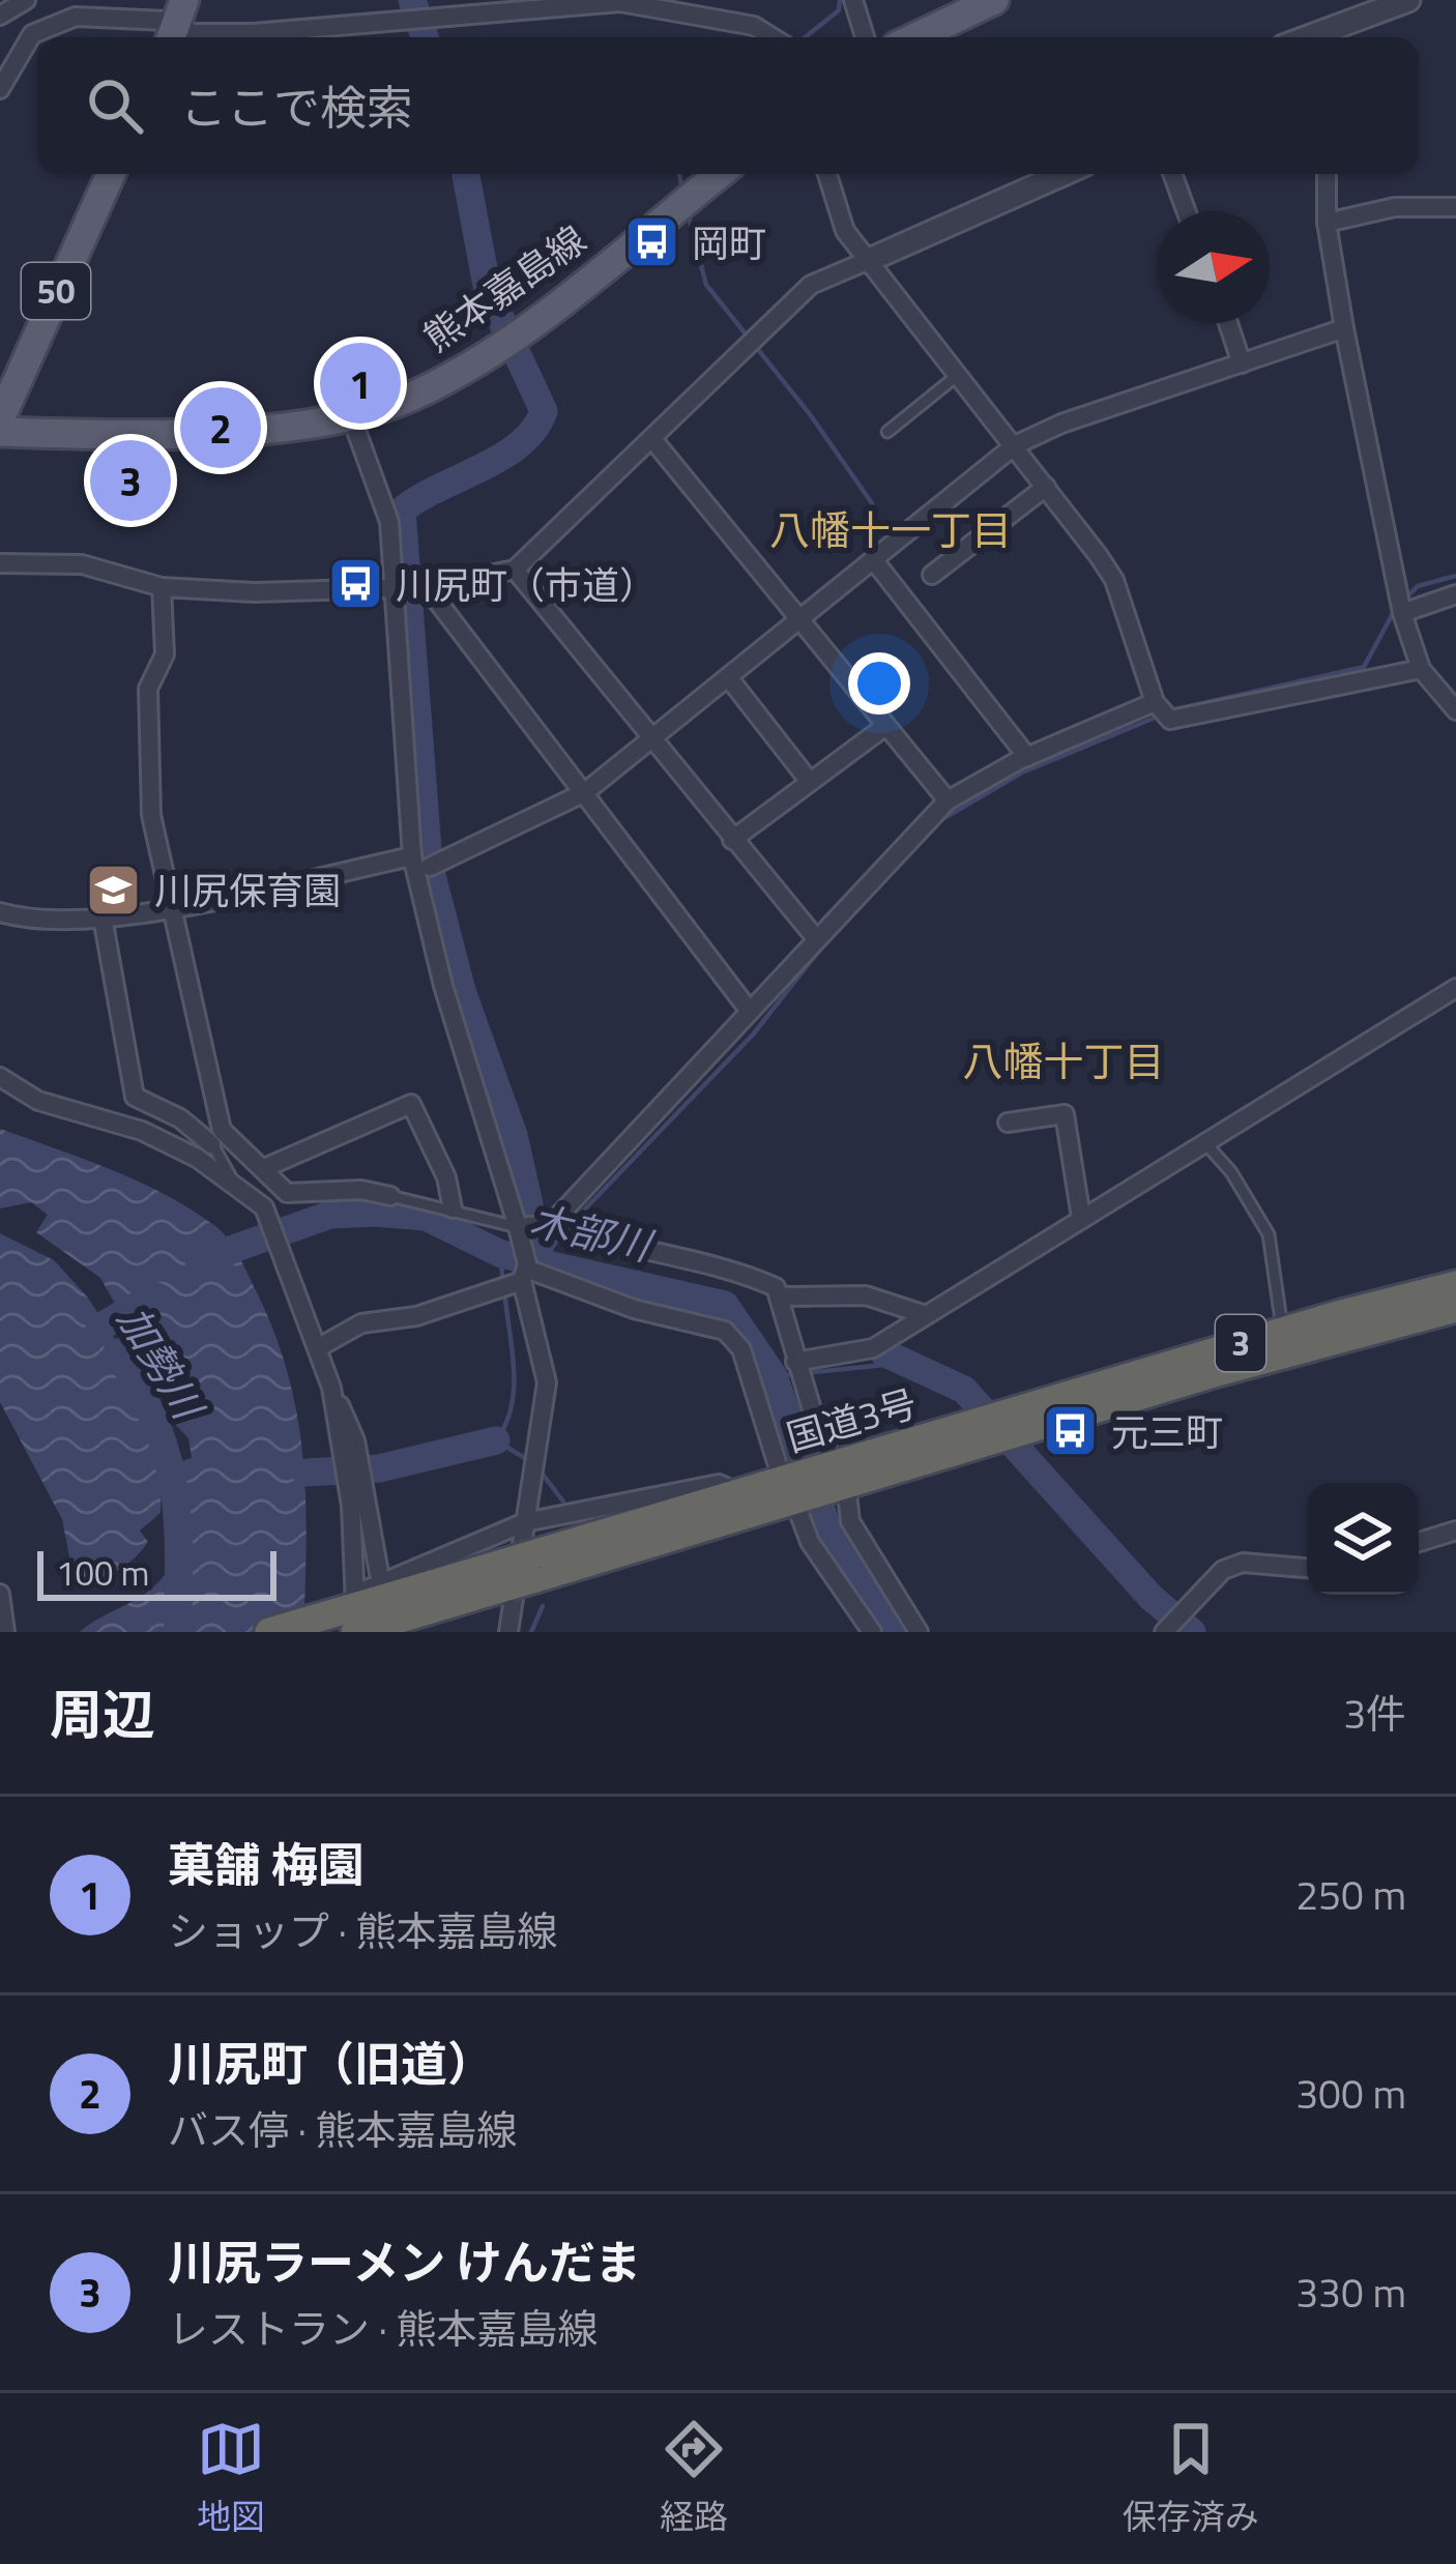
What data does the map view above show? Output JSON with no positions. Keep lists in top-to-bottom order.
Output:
{
  "streets": {
    "highway": ["3", "国道3号"],
    "main road": ["熊本嘉島線", "50"]
  },
  "districts": ["八幡十一丁目", "八幡十丁目"],
  "water": ["木部川", "加勢川"],
  "places": {
    "bus stop": ["岡町", "川尻町（市道）", "元三町"],
    "school or university": ["川尻保育園"]
  },
  "scale_bar": "100 m",
  "north": "right",
  "page": {
    "search": "ここで検索",
    "pins": ["1", "2", "3"],
    "scale": "100 m",
    "heading": ["周辺", "3件"],
    "list": [
      {
        "mark": "1",
        "name": "菓舗 梅園",
        "note": "ショップ · 熊本嘉島線",
        "value": "250 m"
      },
      {
        "mark": "2",
        "name": "川尻町（旧道）",
        "note": "バス停 · 熊本嘉島線",
        "value": "300 m"
      },
      {
        "mark": "3",
        "name": "川尻ラーメン けんだま",
        "note": "レストラン · 熊本嘉島線",
        "value": "330 m"
      }
    ],
    "nav": ["地図", "経路", "保存済み"]
  }
}
